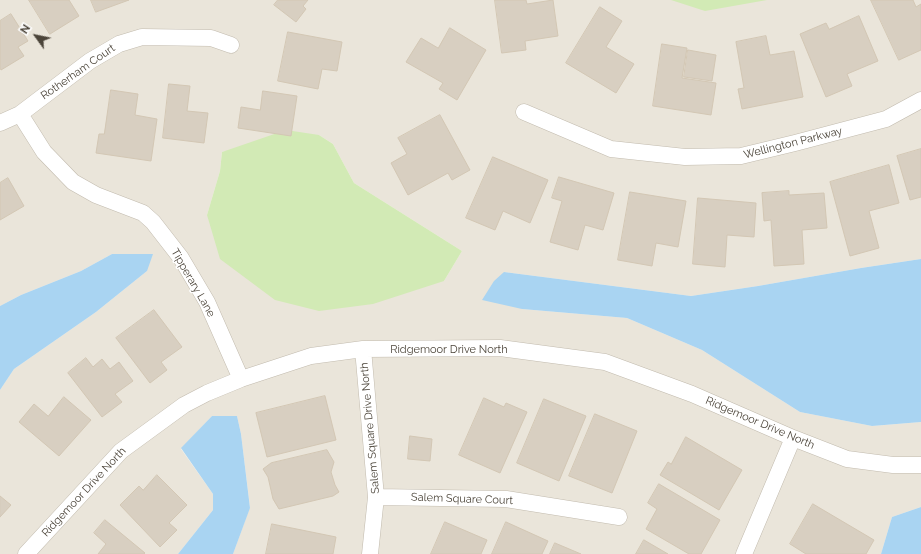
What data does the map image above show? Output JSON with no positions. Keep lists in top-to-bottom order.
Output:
{
  "streets": {
    "street": [
      "Rotherham Court",
      "Wellington Parkway",
      "Tipperary Lane",
      "Ridgemoor Drive North",
      "Salem Square Drive North",
      "Salem Square Court"
    ]
  },
  "crossings": [
    ["Rotherham Court", "Tipperary Lane"],
    ["Tipperary Lane", "Ridgemoor Drive North"],
    ["Ridgemoor Drive North", "Salem Square Drive North"],
    ["Salem Square Drive North", "Salem Square Court"]
  ],
  "north": "top left"
}
